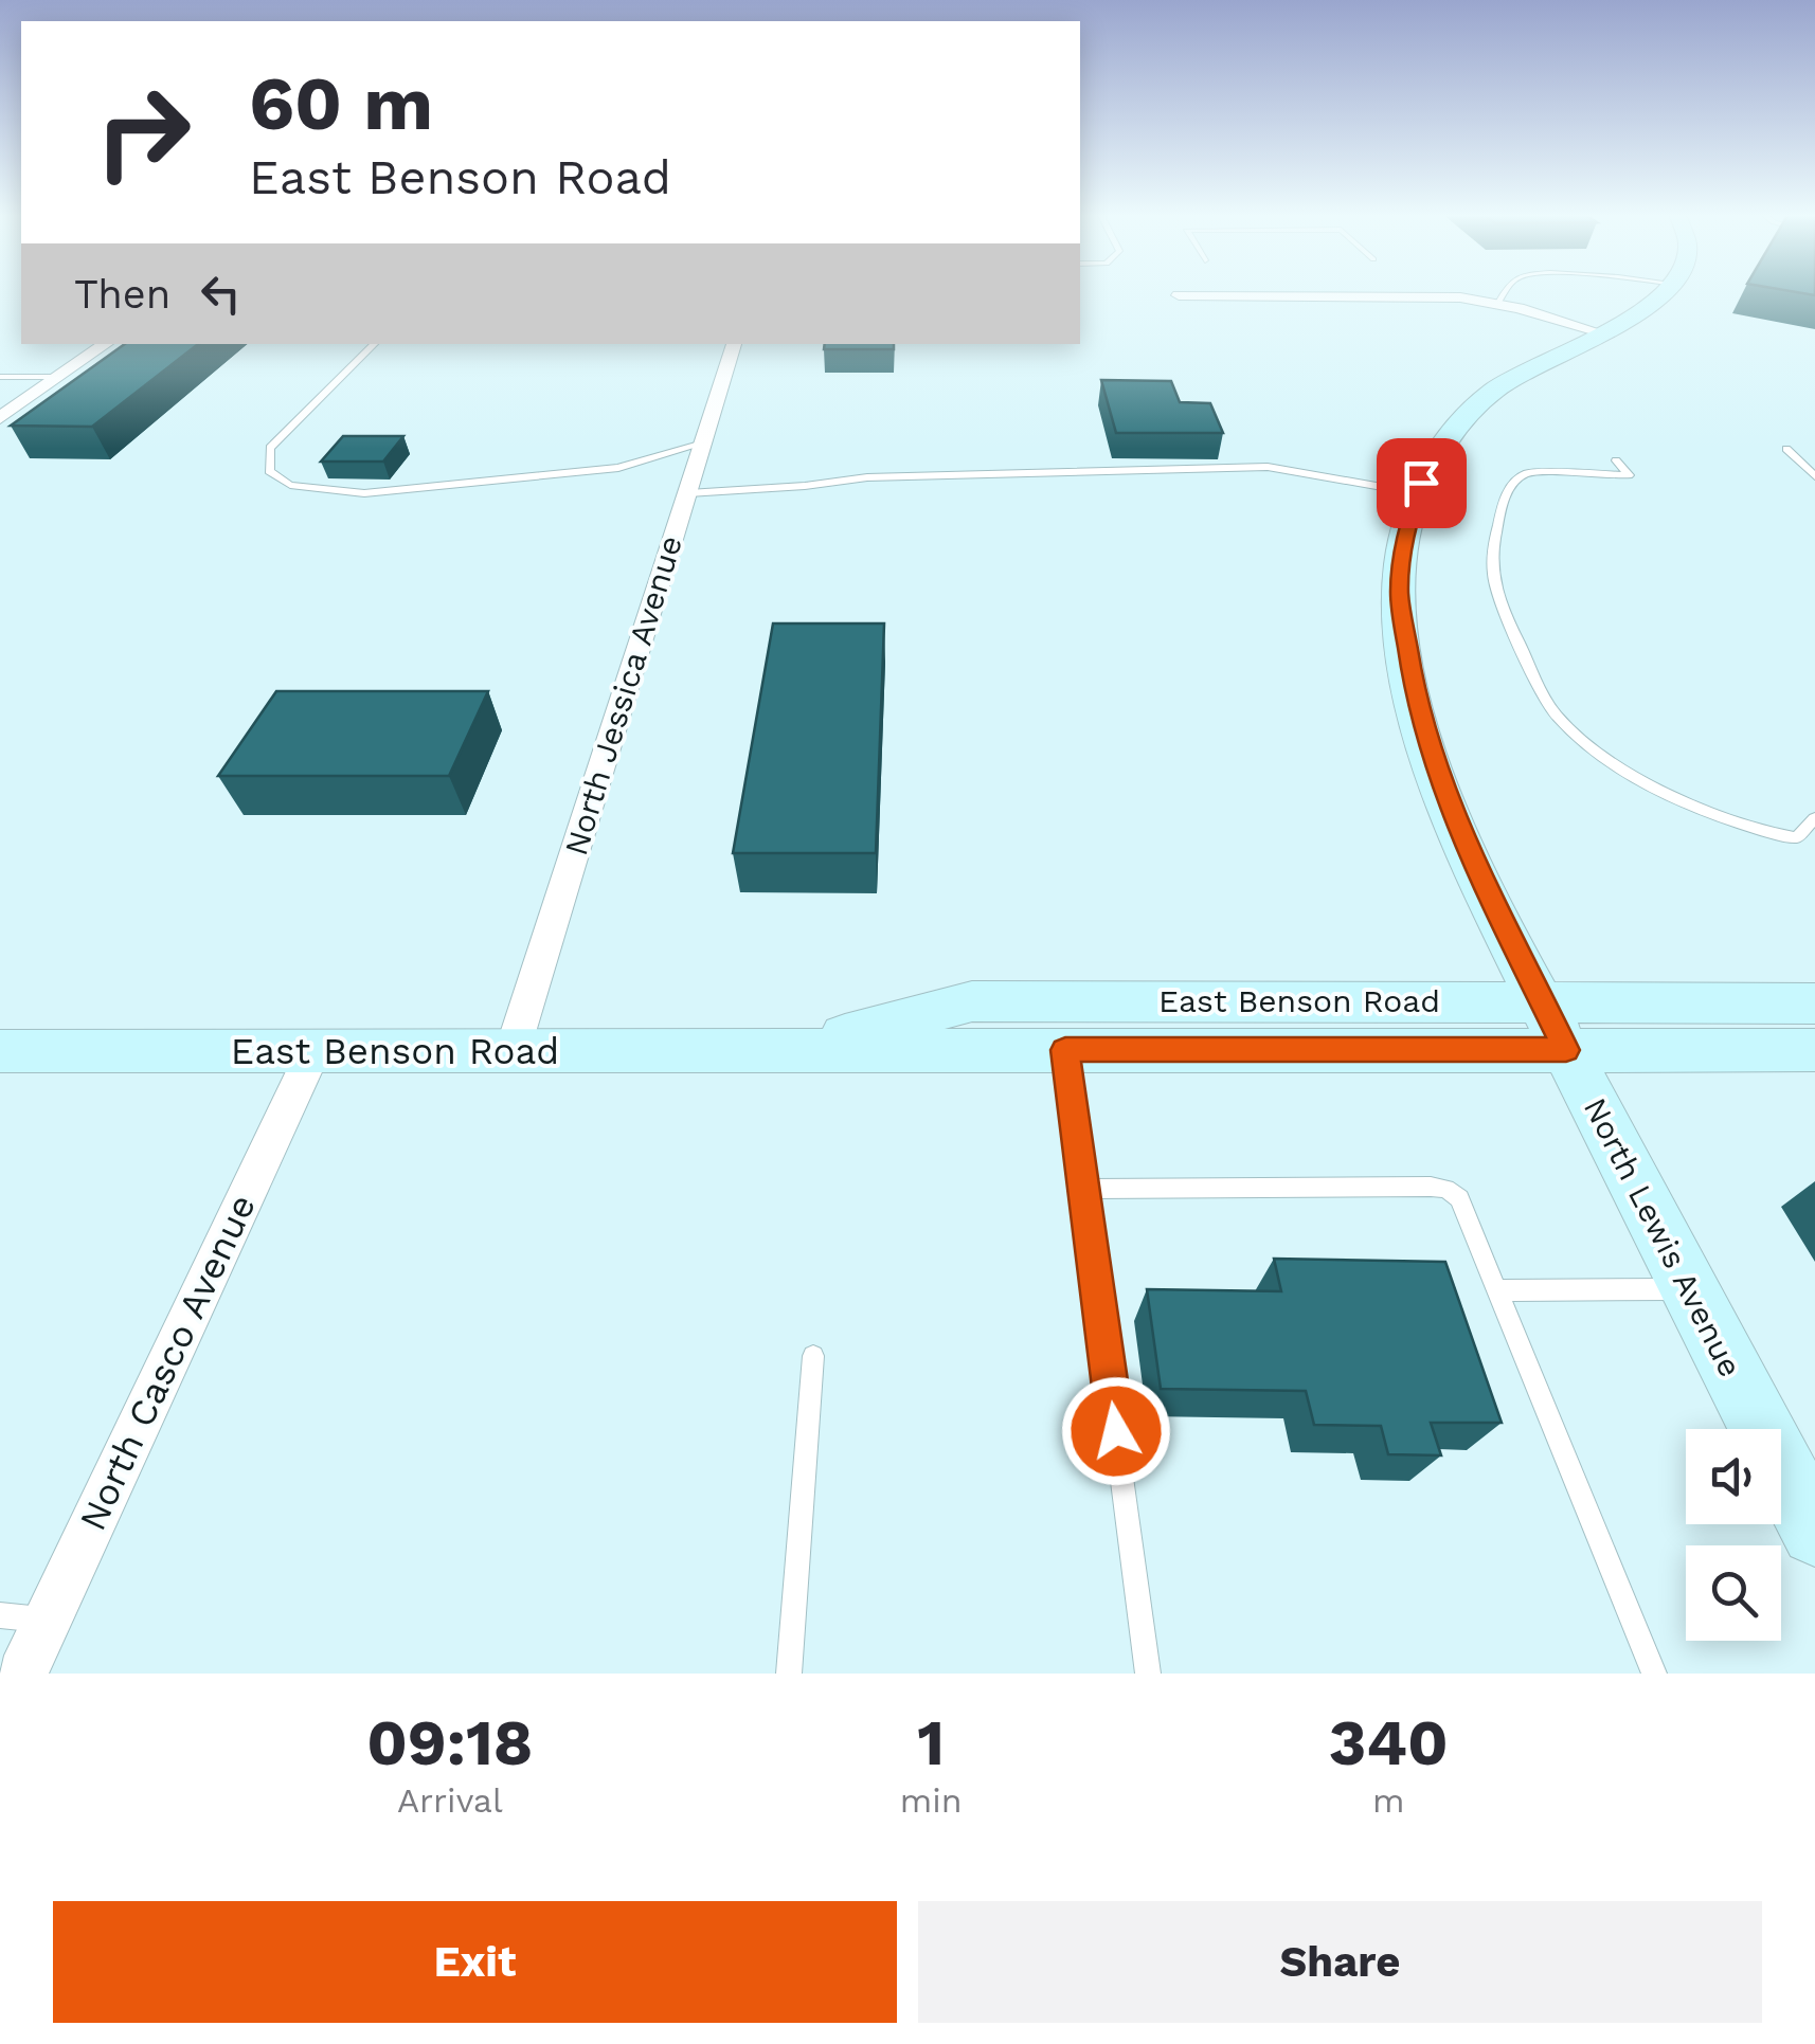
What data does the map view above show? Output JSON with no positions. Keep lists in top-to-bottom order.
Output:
{
  "streets": {
    "street": [
      "North Jessica Avenue",
      "East Benson Road",
      "North Lewis Avenue",
      "North Casco Avenue"
    ]
  },
  "crossings": [
    ["North Jessica Avenue", "East Benson Road"],
    ["East Benson Road", "North Lewis Avenue"],
    ["East Benson Road", "North Casco Avenue"]
  ],
  "page": {
    "turn": ["60 m", "East Benson Road"],
    "then": "Then",
    "eta": [
      "09:18",
      "Arrival",
      "1",
      "min",
      "340",
      "m"
    ],
    "buttons": ["Exit", "Share"]
  }
}
